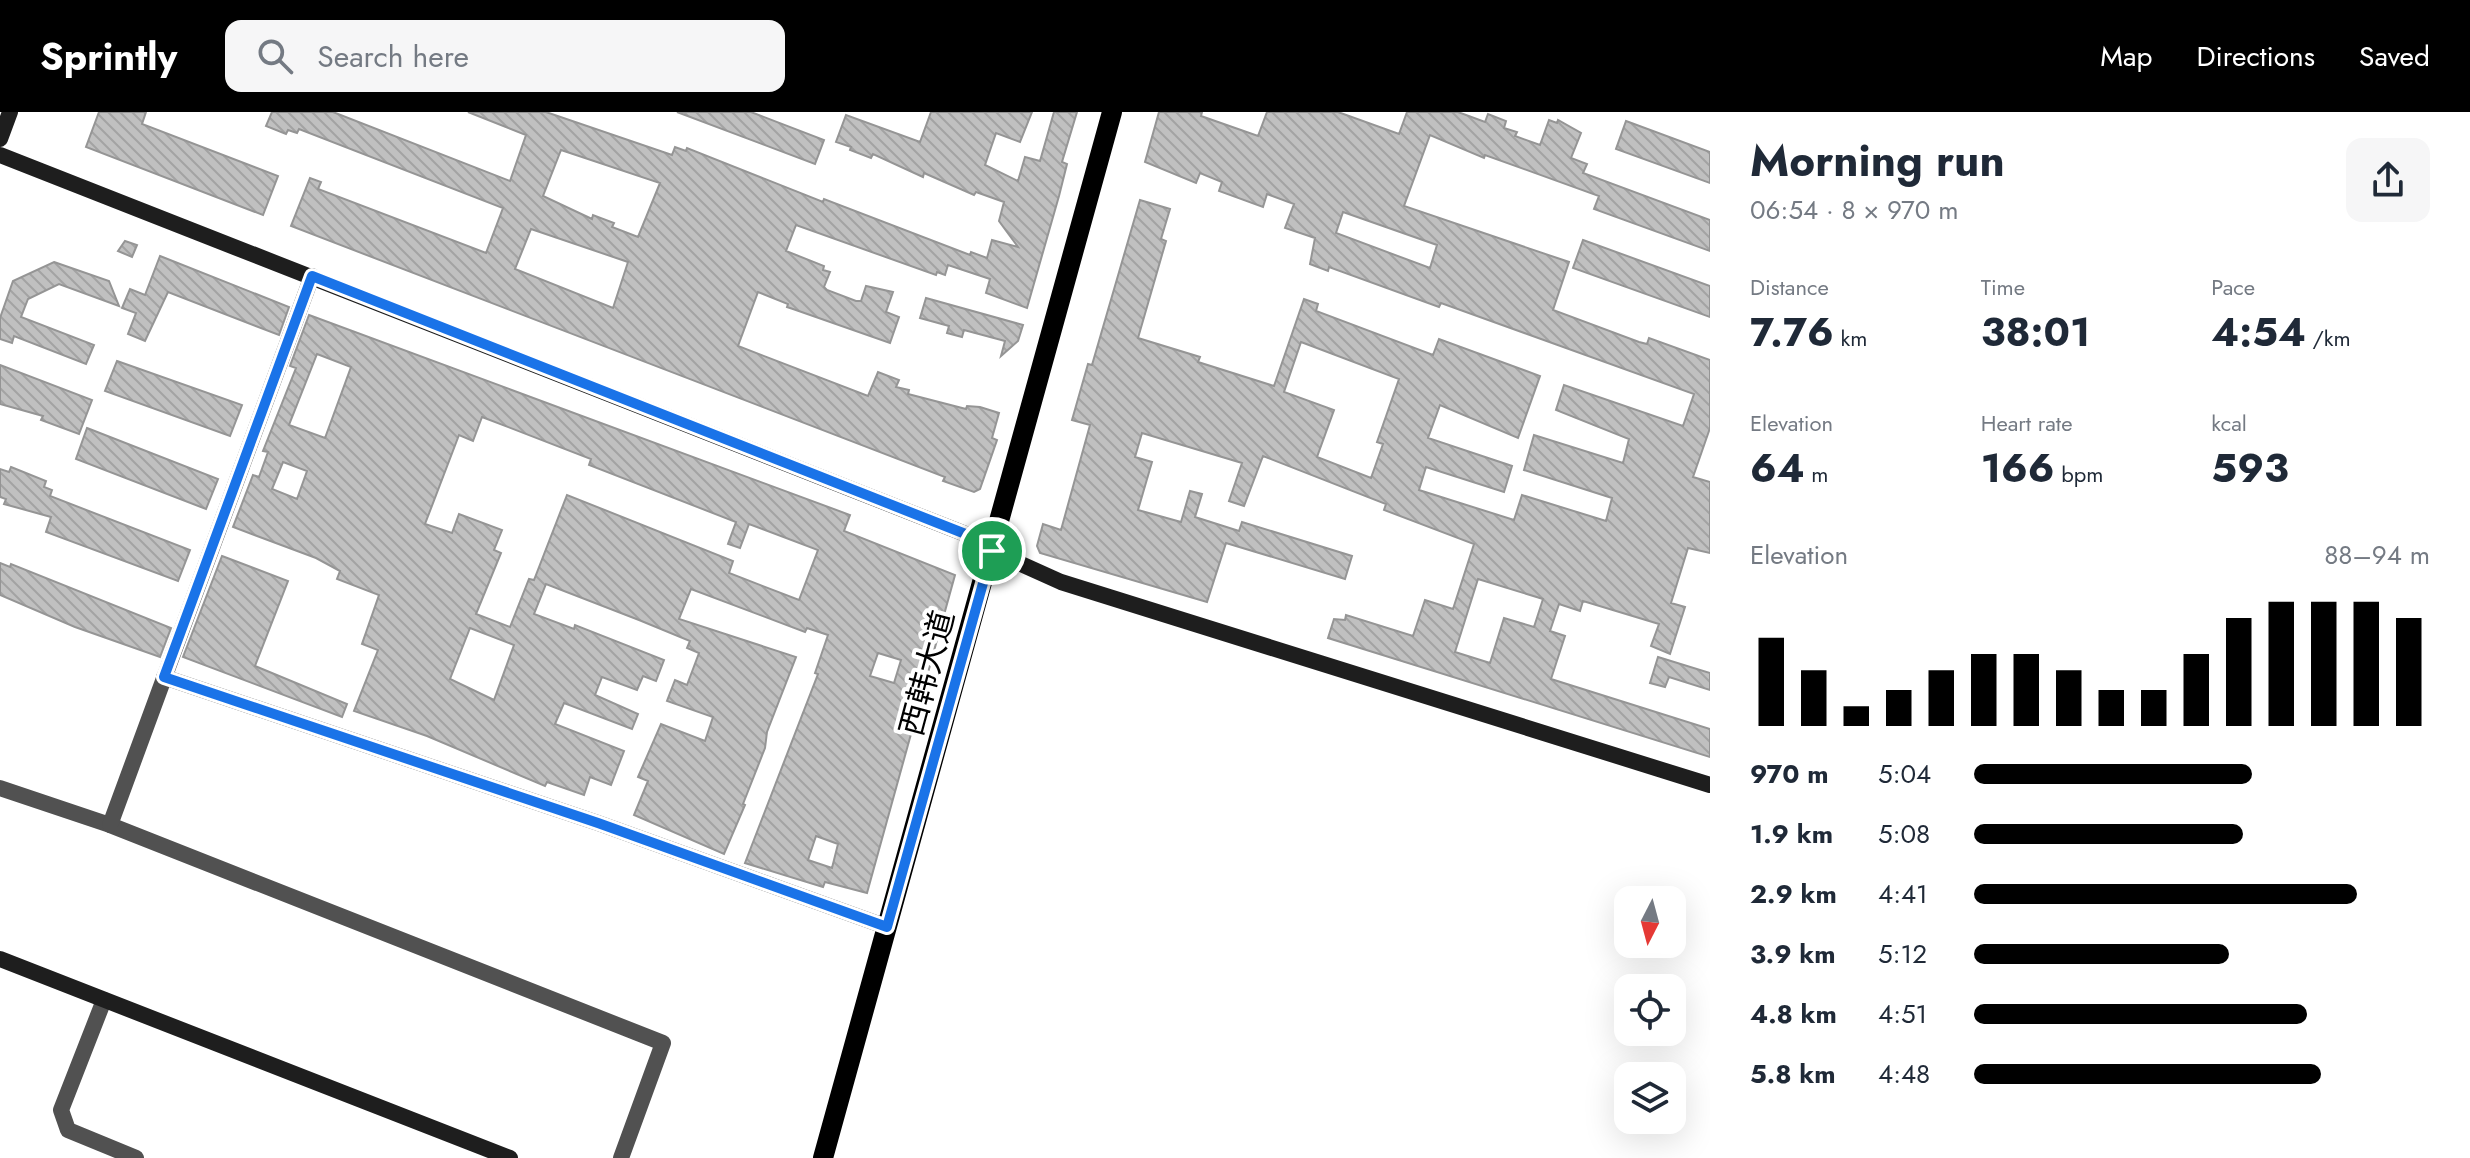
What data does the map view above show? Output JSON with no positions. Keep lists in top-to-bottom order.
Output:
{
  "streets": {
    "main road": ["西韩大道"]
  },
  "north": "bottom",
  "page": {
    "header": "Sprintly",
    "search": "Search here",
    "nav": ["Map", "Directions", "Saved"],
    "heading": ["Morning run", "06:54 · 8 × 970 m"],
    "stats": [
      ["Distance", "7.76 km"],
      ["Time", "38:01"],
      ["Pace", "4:54 /km"],
      ["Elevation", "64 m"],
      ["Heart rate", "166 bpm"],
      ["kcal", "593"]
    ],
    "chart": ["Elevation", "88–94 m"],
    "list": [
      {
        "name": "970 m",
        "note": "5:04"
      },
      {
        "name": "1.9 km",
        "note": "5:08"
      },
      {
        "name": "2.9 km",
        "note": "4:41"
      },
      {
        "name": "3.9 km",
        "note": "5:12"
      },
      {
        "name": "4.8 km",
        "note": "4:51"
      },
      {
        "name": "5.8 km",
        "note": "4:48"
      }
    ]
  }
}
